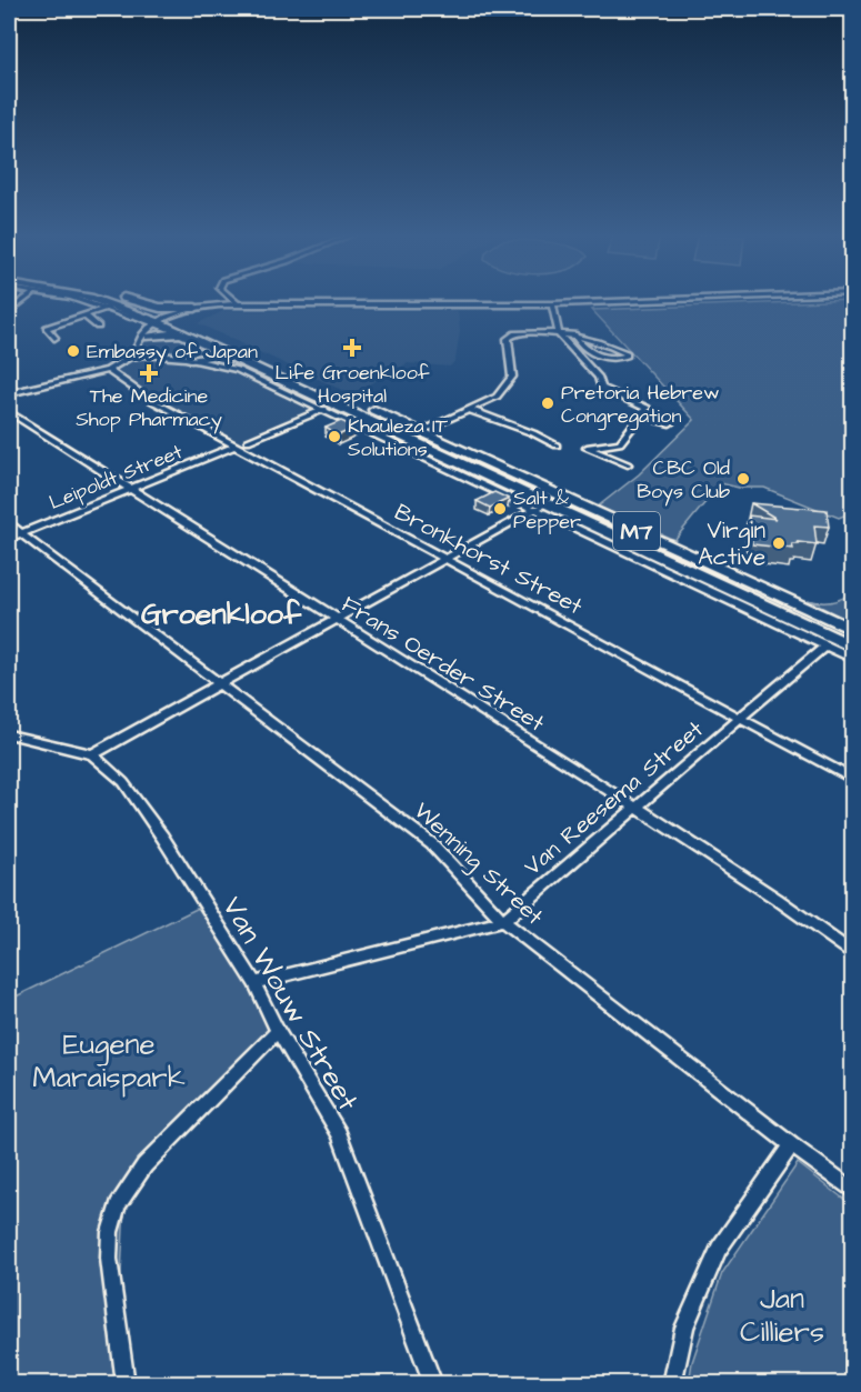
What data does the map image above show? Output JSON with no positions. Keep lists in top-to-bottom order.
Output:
{
  "streets": {
    "main road": ["M7"],
    "street": [
      "Leipoldt Street",
      "Bronkhorst Street",
      "Frans Oerder Street",
      "Van Reesema Street",
      "Wenning Street",
      "Van Wouw Street"
    ]
  },
  "crossings": [
    ["Leipoldt Street", "Bronkhorst Street"],
    ["Leipoldt Street", "Frans Oerder Street"],
    ["Leipoldt Street", "Wenning Street"],
    ["Bronkhorst Street", "Van Reesema Street"],
    ["Frans Oerder Street", "Van Reesema Street"],
    ["Van Reesema Street", "Wenning Street"],
    ["Van Reesema Street", "Van Wouw Street"]
  ],
  "districts": ["Groenkloof"],
  "parks": ["Eugene Maraispark", "Jan Cilliers"],
  "places": {
    "health": ["Life Groenkloof Hospital", "The Medicine Shop Pharmacy"],
    "other": [
      "Embassy of Japan",
      "Pretoria Hebrew Congregation",
      "Khauleza IT Solutions",
      "CBC Old Boys Club",
      "Salt & Pepper",
      "Virgin Active"
    ]
  }
}
